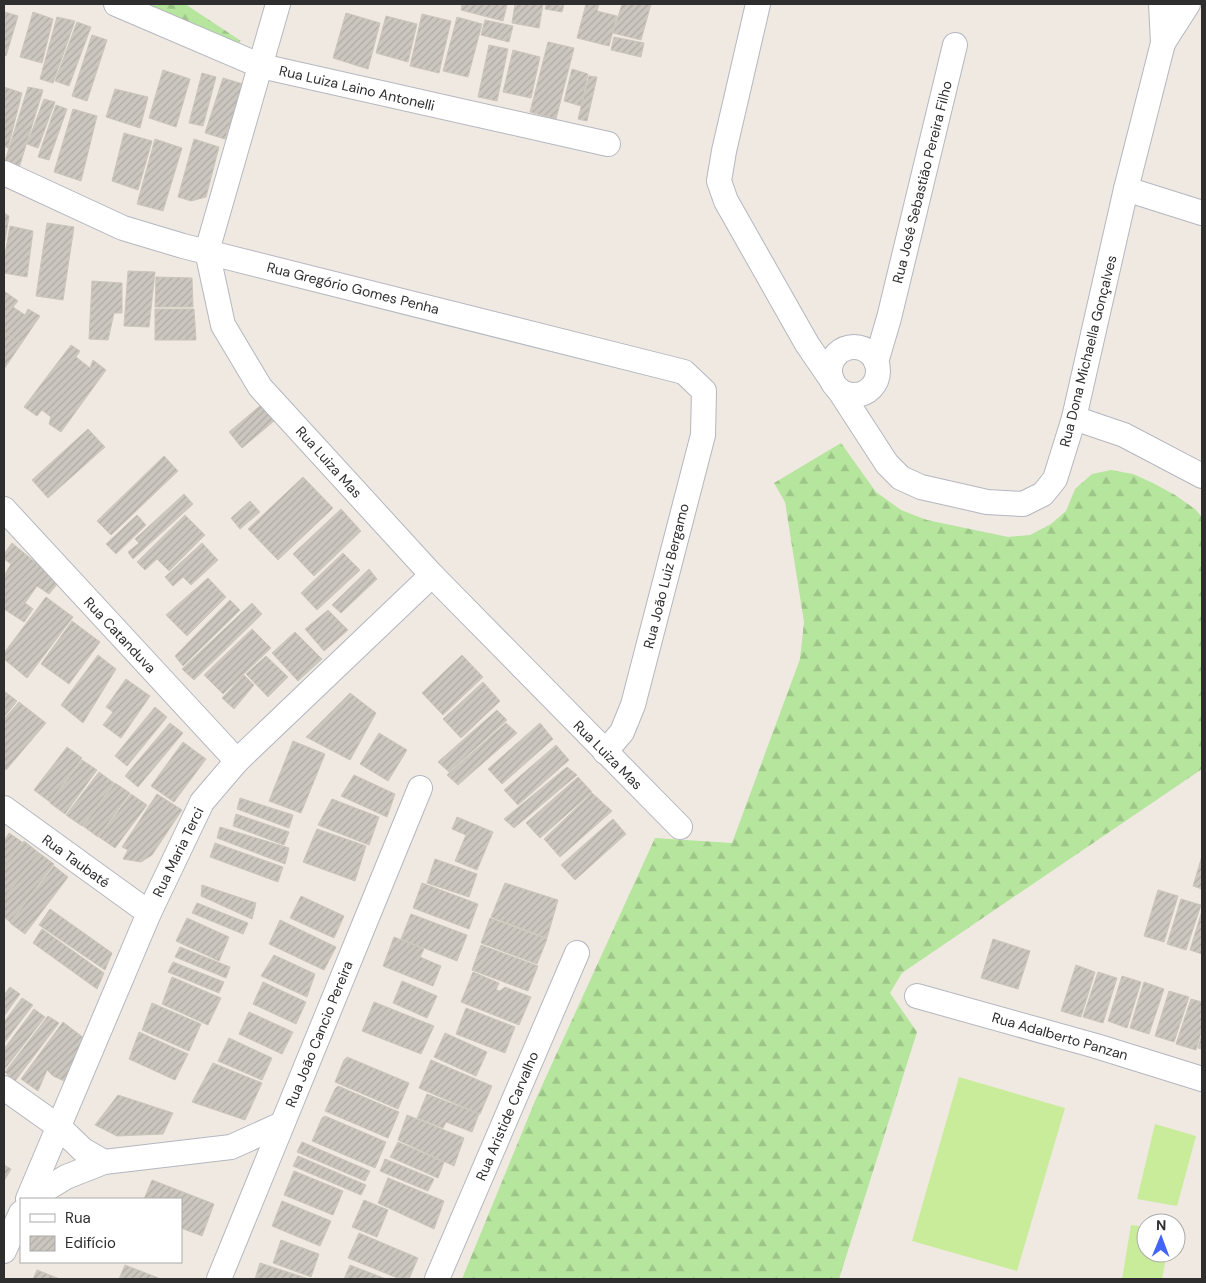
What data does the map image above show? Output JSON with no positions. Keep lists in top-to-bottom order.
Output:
{
  "streets": {
    "street": [
      "Rua Luiza Laino Antonelli",
      "Rua José Sebastião Pereira Filho",
      "Rua Gregório Gomes Penha",
      "Rua Dona Michaella Gonçalves",
      "Rua Luiza Mas",
      "Rua João Luiz Bergamo",
      "Rua Catanduva",
      "Rua Maria Terci",
      "Rua Taubaté",
      "Rua João Cancio Pereira",
      "Rua Adalberto Panzan",
      "Rua Aristide Carvalho"
    ]
  },
  "crossings": [
    ["Rua Luiza Laino Antonelli", "Rua Luiza Mas"],
    ["Rua Gregório Gomes Penha", "Rua Luiza Mas"],
    ["Rua Gregório Gomes Penha", "Rua João Luiz Bergamo"],
    ["Rua Luiza Mas", "Rua João Luiz Bergamo"],
    ["Rua Luiza Mas", "Rua Maria Terci"],
    ["Rua Catanduva", "Rua Maria Terci"],
    ["Rua Maria Terci", "Rua Taubaté"]
  ],
  "legend": ["Rua", "Edifício"],
  "north": "top"
}
